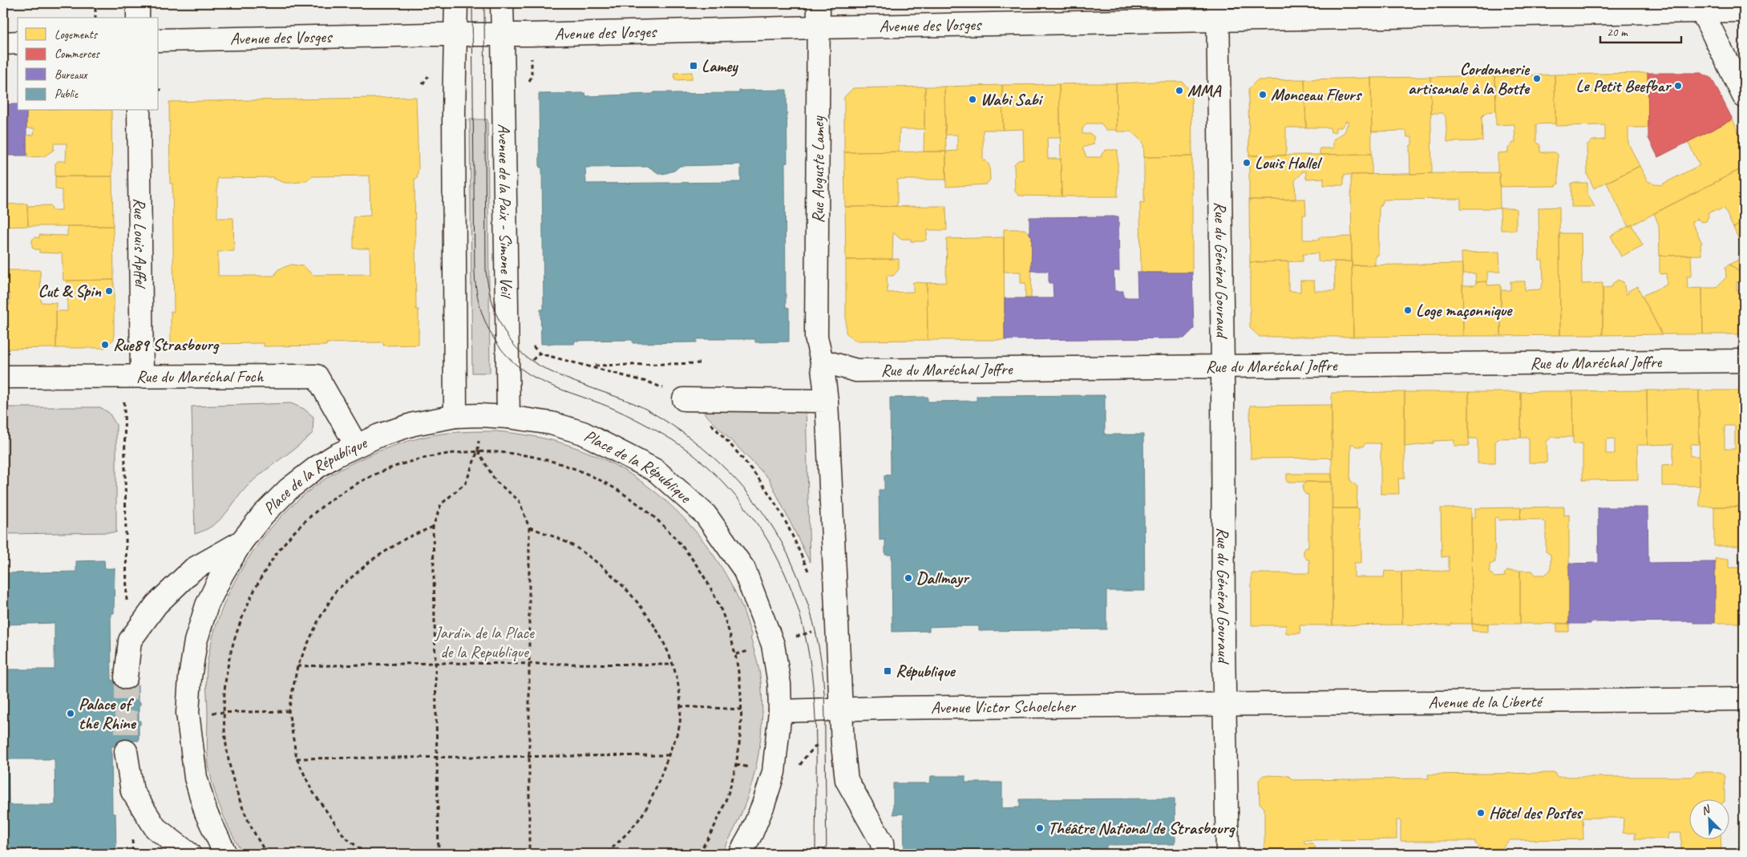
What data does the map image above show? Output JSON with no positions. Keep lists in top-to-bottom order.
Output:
{
  "streets": {
    "street": [
      "Avenue des Vosges",
      "Rue Auguste Lamey",
      "Avenue de la Paix - Simone Veil",
      "Rue Louis Apffel",
      "Rue du Général Gouraud",
      "Rue du Maréchal Joffre",
      "Rue du Maréchal Foch",
      "Place de la République",
      "Avenue de la Liberté",
      "Avenue Victor Schoelcher"
    ]
  },
  "crossings": [
    ["Avenue des Vosges", "Rue Auguste Lamey"],
    ["Avenue des Vosges", "Avenue de la Paix - Simone Veil"],
    ["Avenue des Vosges", "Rue du Général Gouraud"],
    ["Rue Auguste Lamey", "Rue du Maréchal Joffre"],
    ["Avenue de la Paix - Simone Veil", "Place de la République"],
    ["Rue Louis Apffel", "Rue du Maréchal Foch"],
    ["Rue du Général Gouraud", "Rue du Maréchal Joffre"],
    ["Rue du Général Gouraud", "Avenue de la Liberté"],
    ["Rue du Général Gouraud", "Avenue Victor Schoelcher"],
    ["Rue du Maréchal Foch", "Place de la République"],
    ["Place de la République", "Avenue Victor Schoelcher"],
    ["Avenue de la Liberté", "Avenue Victor Schoelcher"]
  ],
  "parks": ["Jardin de la Place de la Republique"],
  "places": {
    "transit": ["Lamey", "République"],
    "other": [
      "Cordonnerie artisanale à la Botte",
      "Le Petit Beefbar",
      "MMA",
      "Monceau Fleurs",
      "Wabi Sabi",
      "Louis Hallel",
      "Cut & Spin",
      "Loge maçonnique",
      "Rue89 Strasbourg",
      "Dallmayr",
      "Palace of the Rhine",
      "Hôtel des Postes",
      "Théâtre National de Strasbourg"
    ]
  },
  "legend": [
    "Logements",
    "Commerces",
    "Bureaux",
    "Public"
  ],
  "scale_bar": "20 m",
  "north": "top left"
}
